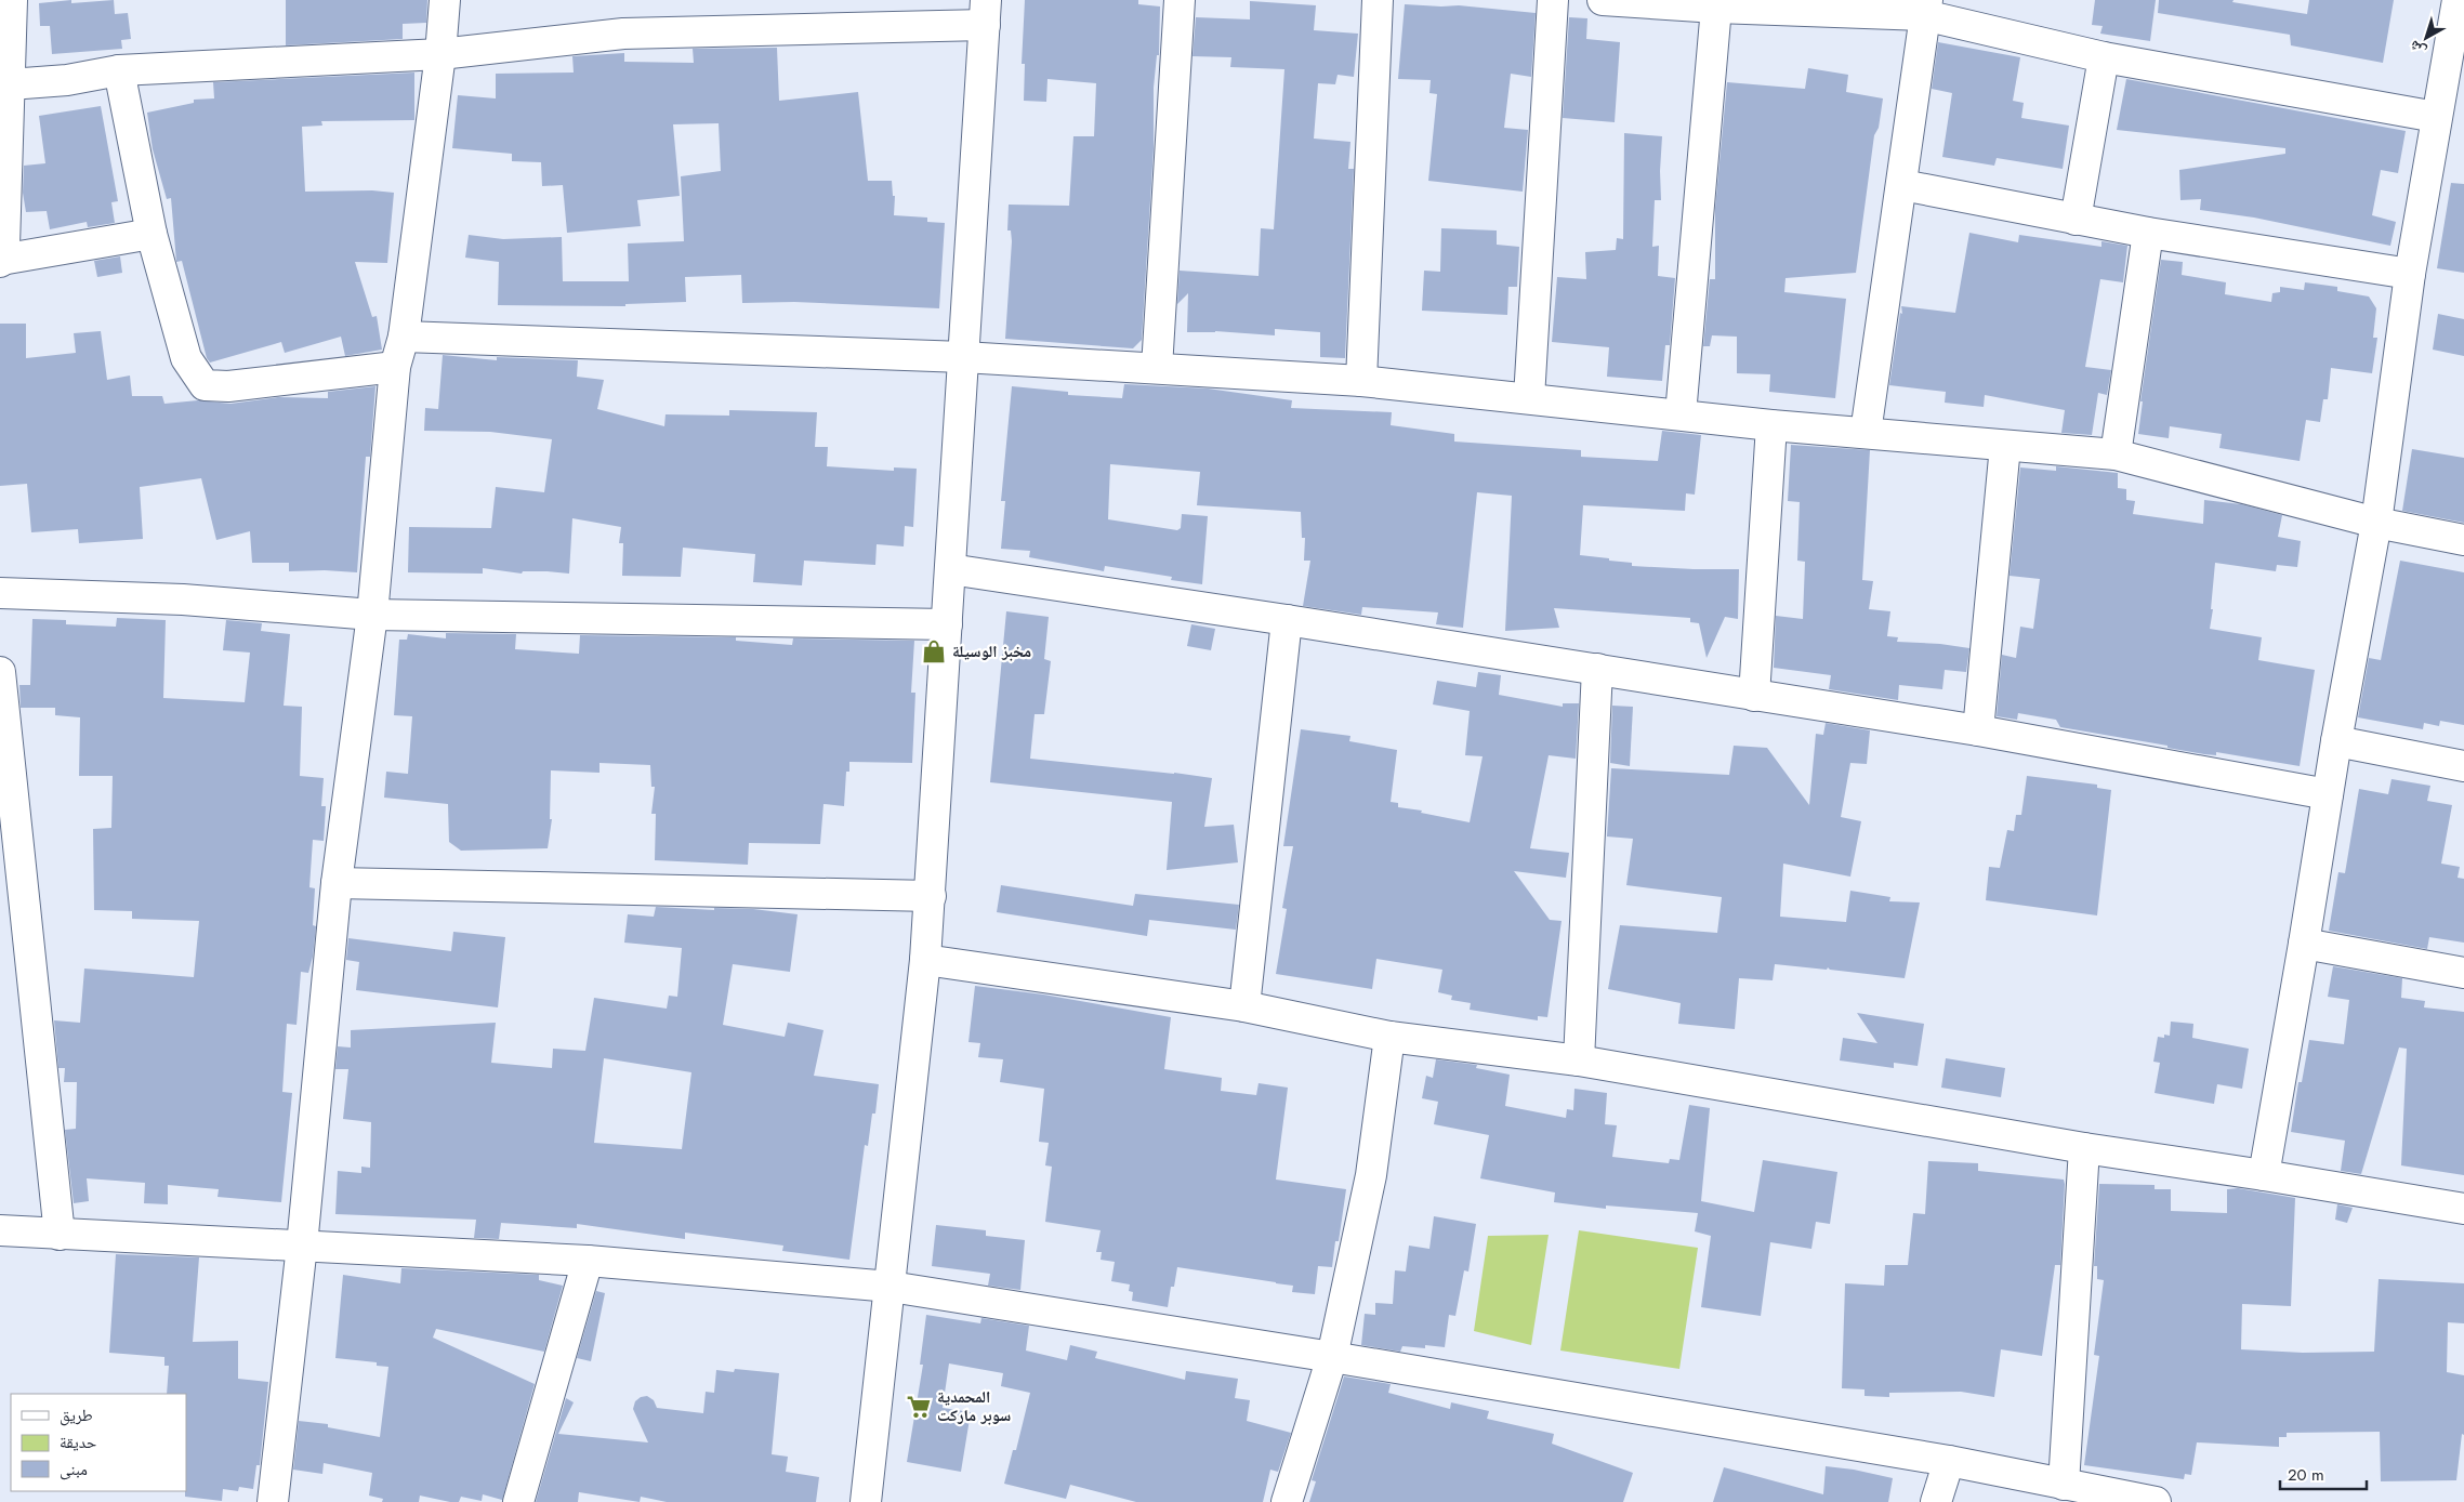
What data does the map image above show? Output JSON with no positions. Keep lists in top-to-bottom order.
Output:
{
  "places": {
    "shop": ["مخبز الوسيلة"],
    "supermarket": ["المحمدية سوبر ماركت"]
  },
  "legend": ["طريق", "حديقة", "مبنى"],
  "scale_bar": "20 m",
  "north": "bottom left"
}
